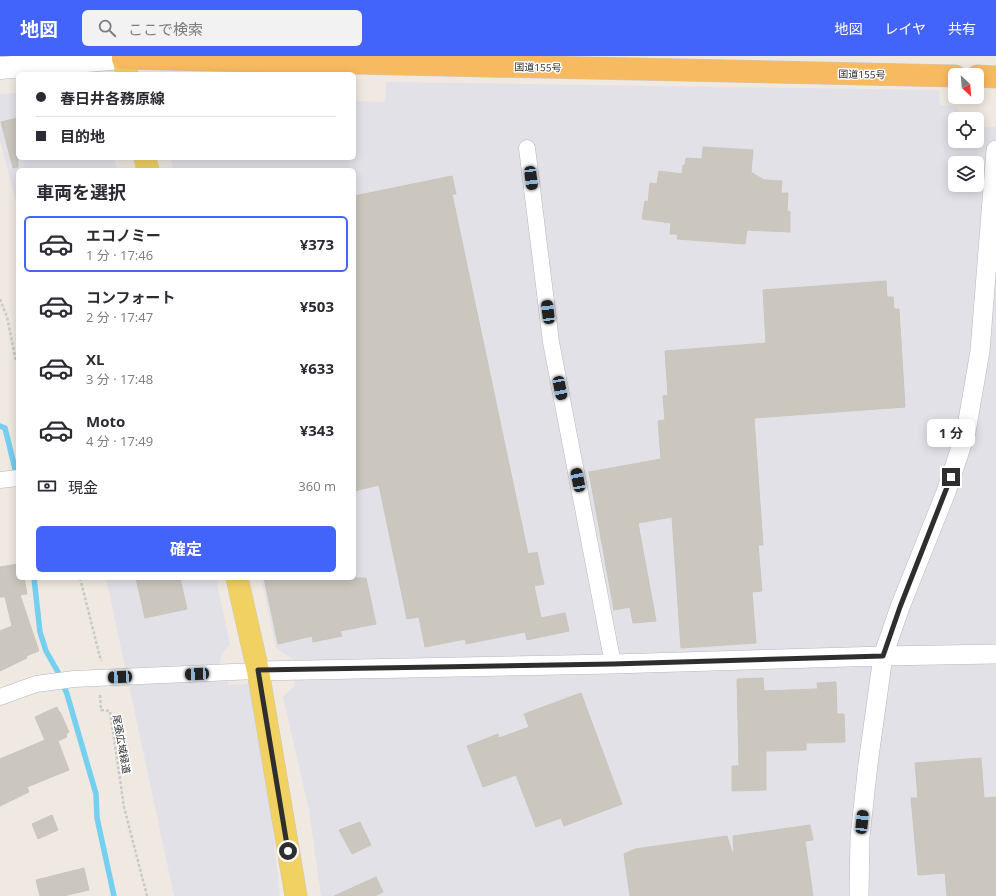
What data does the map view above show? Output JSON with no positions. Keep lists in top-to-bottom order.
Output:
{
  "streets": {
    "highway": ["国道155号"],
    "path": ["尾張広域緑道"]
  },
  "north": "bottom right",
  "page": {
    "header": "地図",
    "search": "ここで検索",
    "nav": ["地図", "レイヤ", "共有"],
    "banner": ["春日井各務原線", "目的地"],
    "heading": "車両を選択",
    "list": [
      {
        "name": "エコノミー",
        "note": "1 分 · 17:46",
        "value": "¥373"
      },
      {
        "name": "コンフォート",
        "note": "2 分 · 17:47",
        "value": "¥503"
      },
      {
        "name": "XL",
        "note": "3 分 · 17:48",
        "value": "¥633"
      },
      {
        "name": "Moto",
        "note": "4 分 · 17:49",
        "value": "¥343"
      }
    ],
    "bubble": "1 分",
    "pay": ["現金", "360 m"],
    "buttons": "確定"
  }
}
